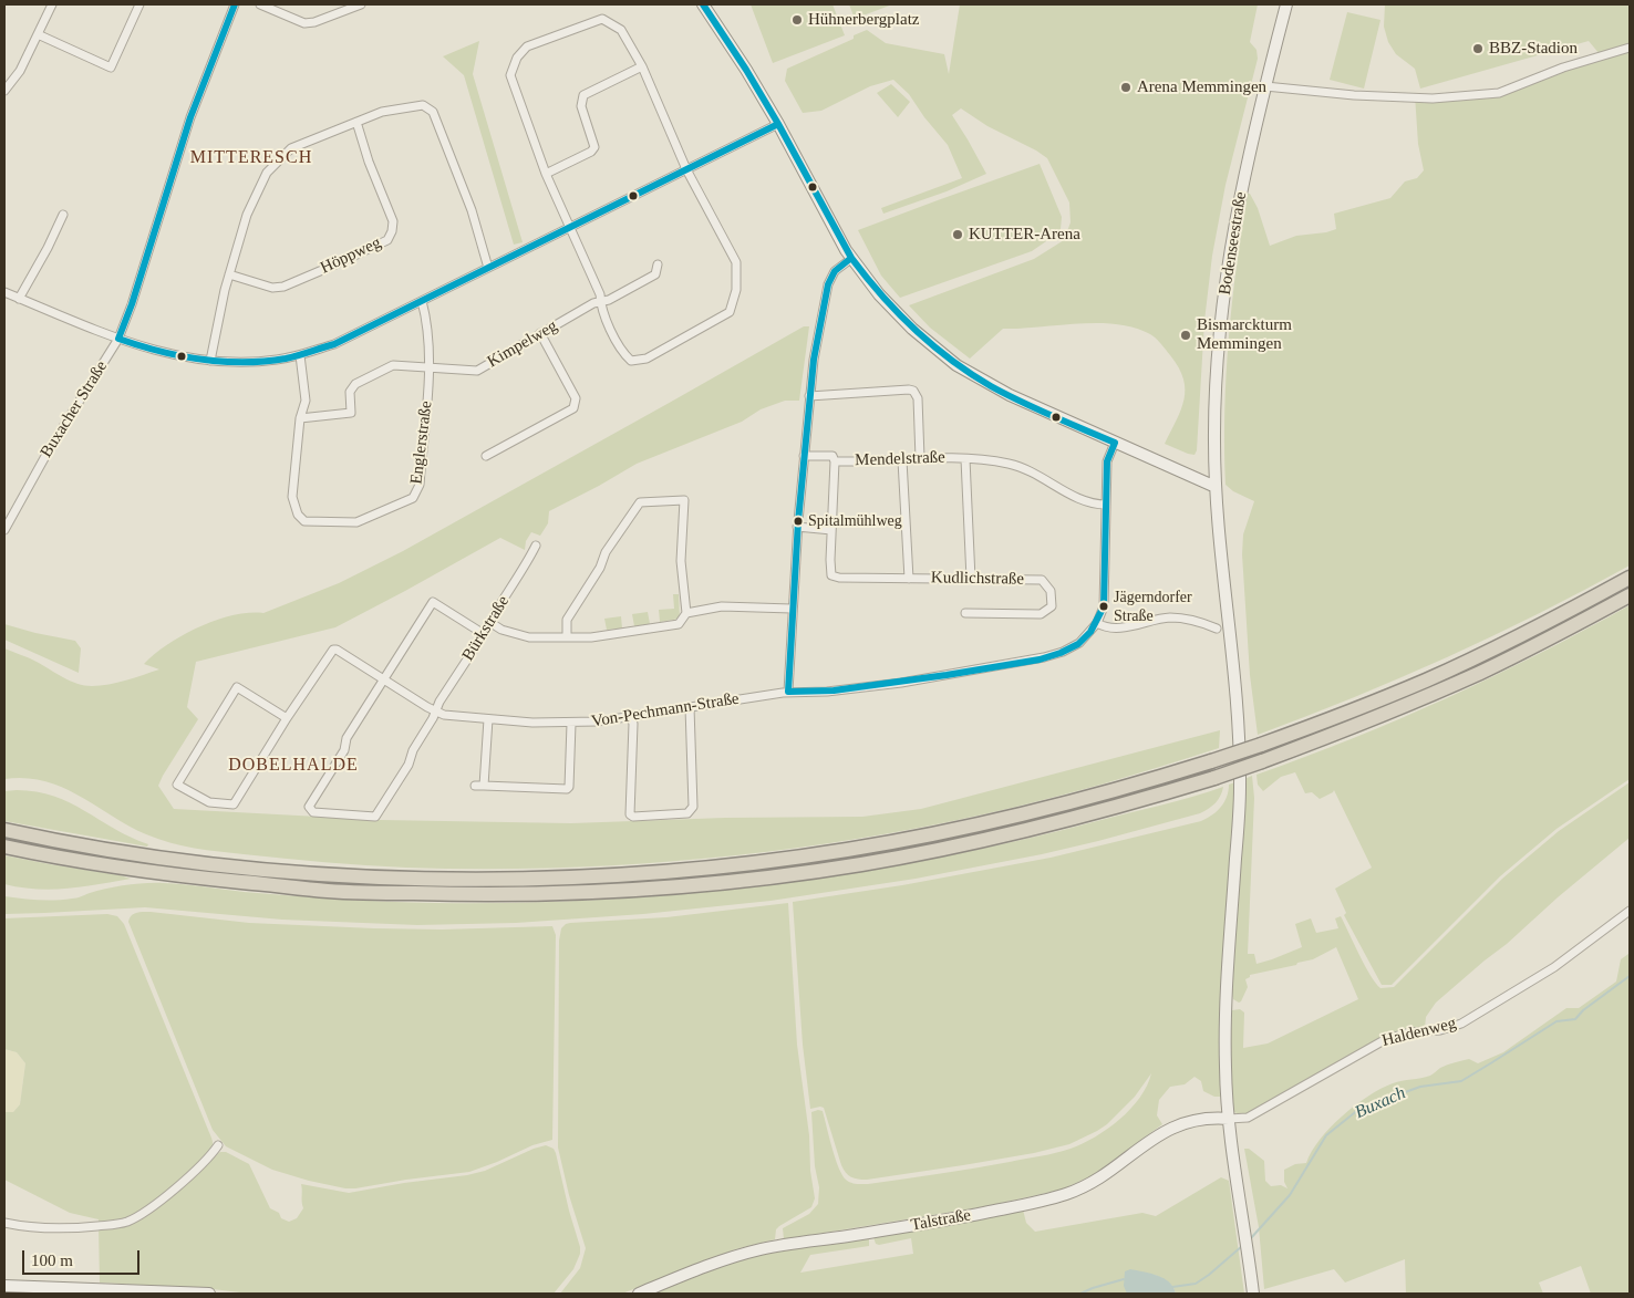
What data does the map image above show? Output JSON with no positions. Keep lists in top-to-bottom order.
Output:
{
  "streets": {
    "street": [
      "Bodenseestraße",
      "Höppweg",
      "Kimpelweg",
      "Buxacher Straße",
      "Englerstraße",
      "Mendelstraße",
      "Kudlichstraße",
      "Bürkstraße",
      "Von-Pechmann-Straße",
      "Haldenweg",
      "Talstraße"
    ]
  },
  "crossings": [
    ["Bodenseestraße", "Haldenweg"],
    ["Bodenseestraße", "Talstraße"],
    ["Kimpelweg", "Englerstraße"],
    ["Bürkstraße", "Von-Pechmann-Straße"],
    ["Haldenweg", "Talstraße"]
  ],
  "districts": ["MITTERESCH", "DOBELHALDE"],
  "water": ["Buxach"],
  "places": [
    "Hühnerbergplatz",
    "BBZ-Stadion",
    "Arena Memmingen",
    "KUTTER-Arena",
    "Bismarckturm Memmingen",
    "Spitalmühlweg",
    "Jägerndorfer Straße"
  ],
  "scale_bar": "100 m"
}
